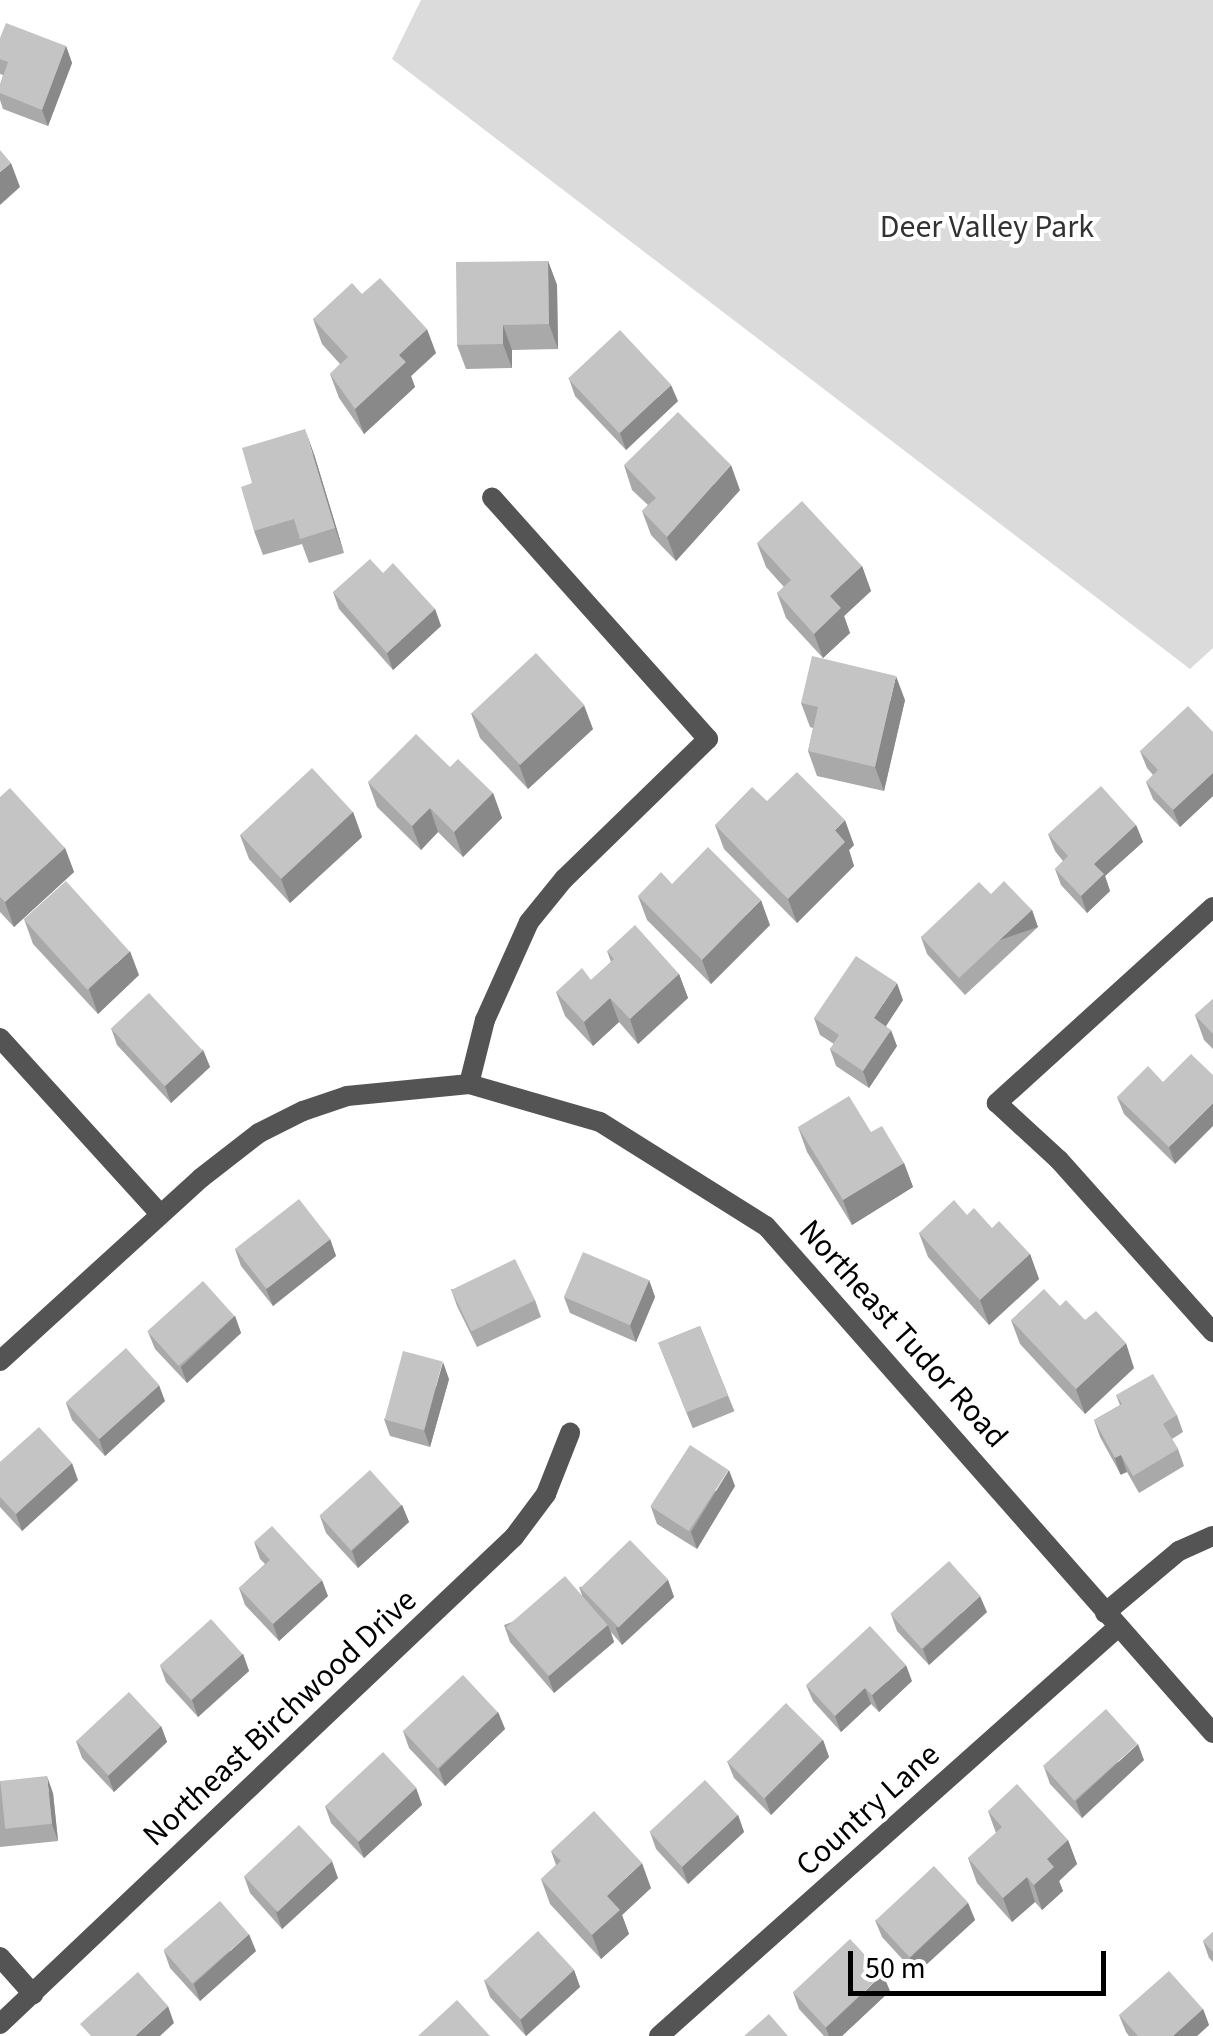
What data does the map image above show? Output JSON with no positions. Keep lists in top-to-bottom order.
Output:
{
  "streets": {
    "street": ["Northeast Tudor Road", "Northeast Birchwood Drive", "Country Lane"]
  },
  "crossings": [
    ["Northeast Tudor Road", "Country Lane"]
  ],
  "parks": ["Deer Valley Park"],
  "scale_bar": "50 m"
}
